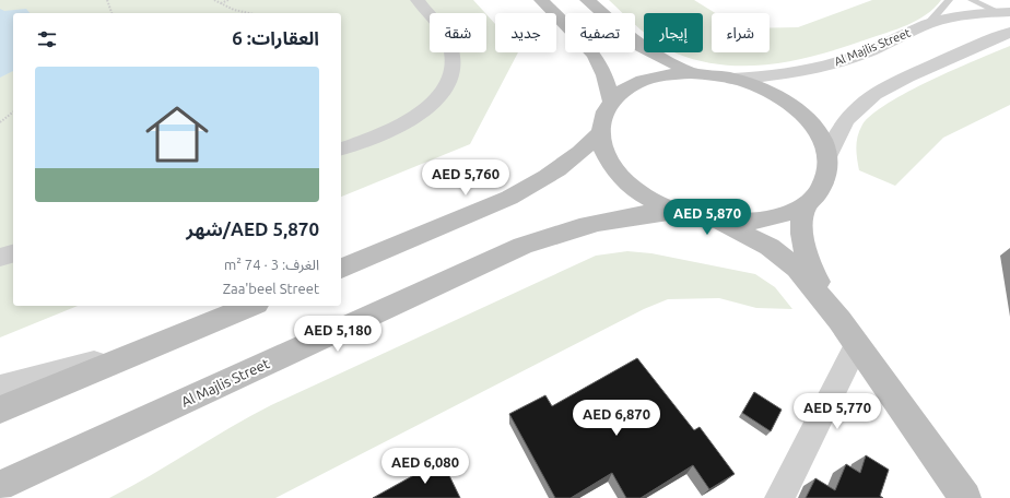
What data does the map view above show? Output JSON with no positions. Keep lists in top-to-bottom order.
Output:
{
  "streets": {
    "main road": ["Al Majlis Street"]
  },
  "page": {
    "chip": [
      "شراء",
      "إيجار",
      "تصفية",
      "جديد",
      "شقة"
    ],
    "heading": "العقارات: 6",
    "list": [
      {
        "name": "AED 5,870/شهر",
        "note": "الغرف: 3 · 74 m² · Zaa'beel Street"
      }
    ],
    "price": [
      "AED 5,760",
      "AED 5,870",
      "AED 5,180",
      "AED 5,770",
      "AED 6,870",
      "AED 6,080"
    ]
  }
}
